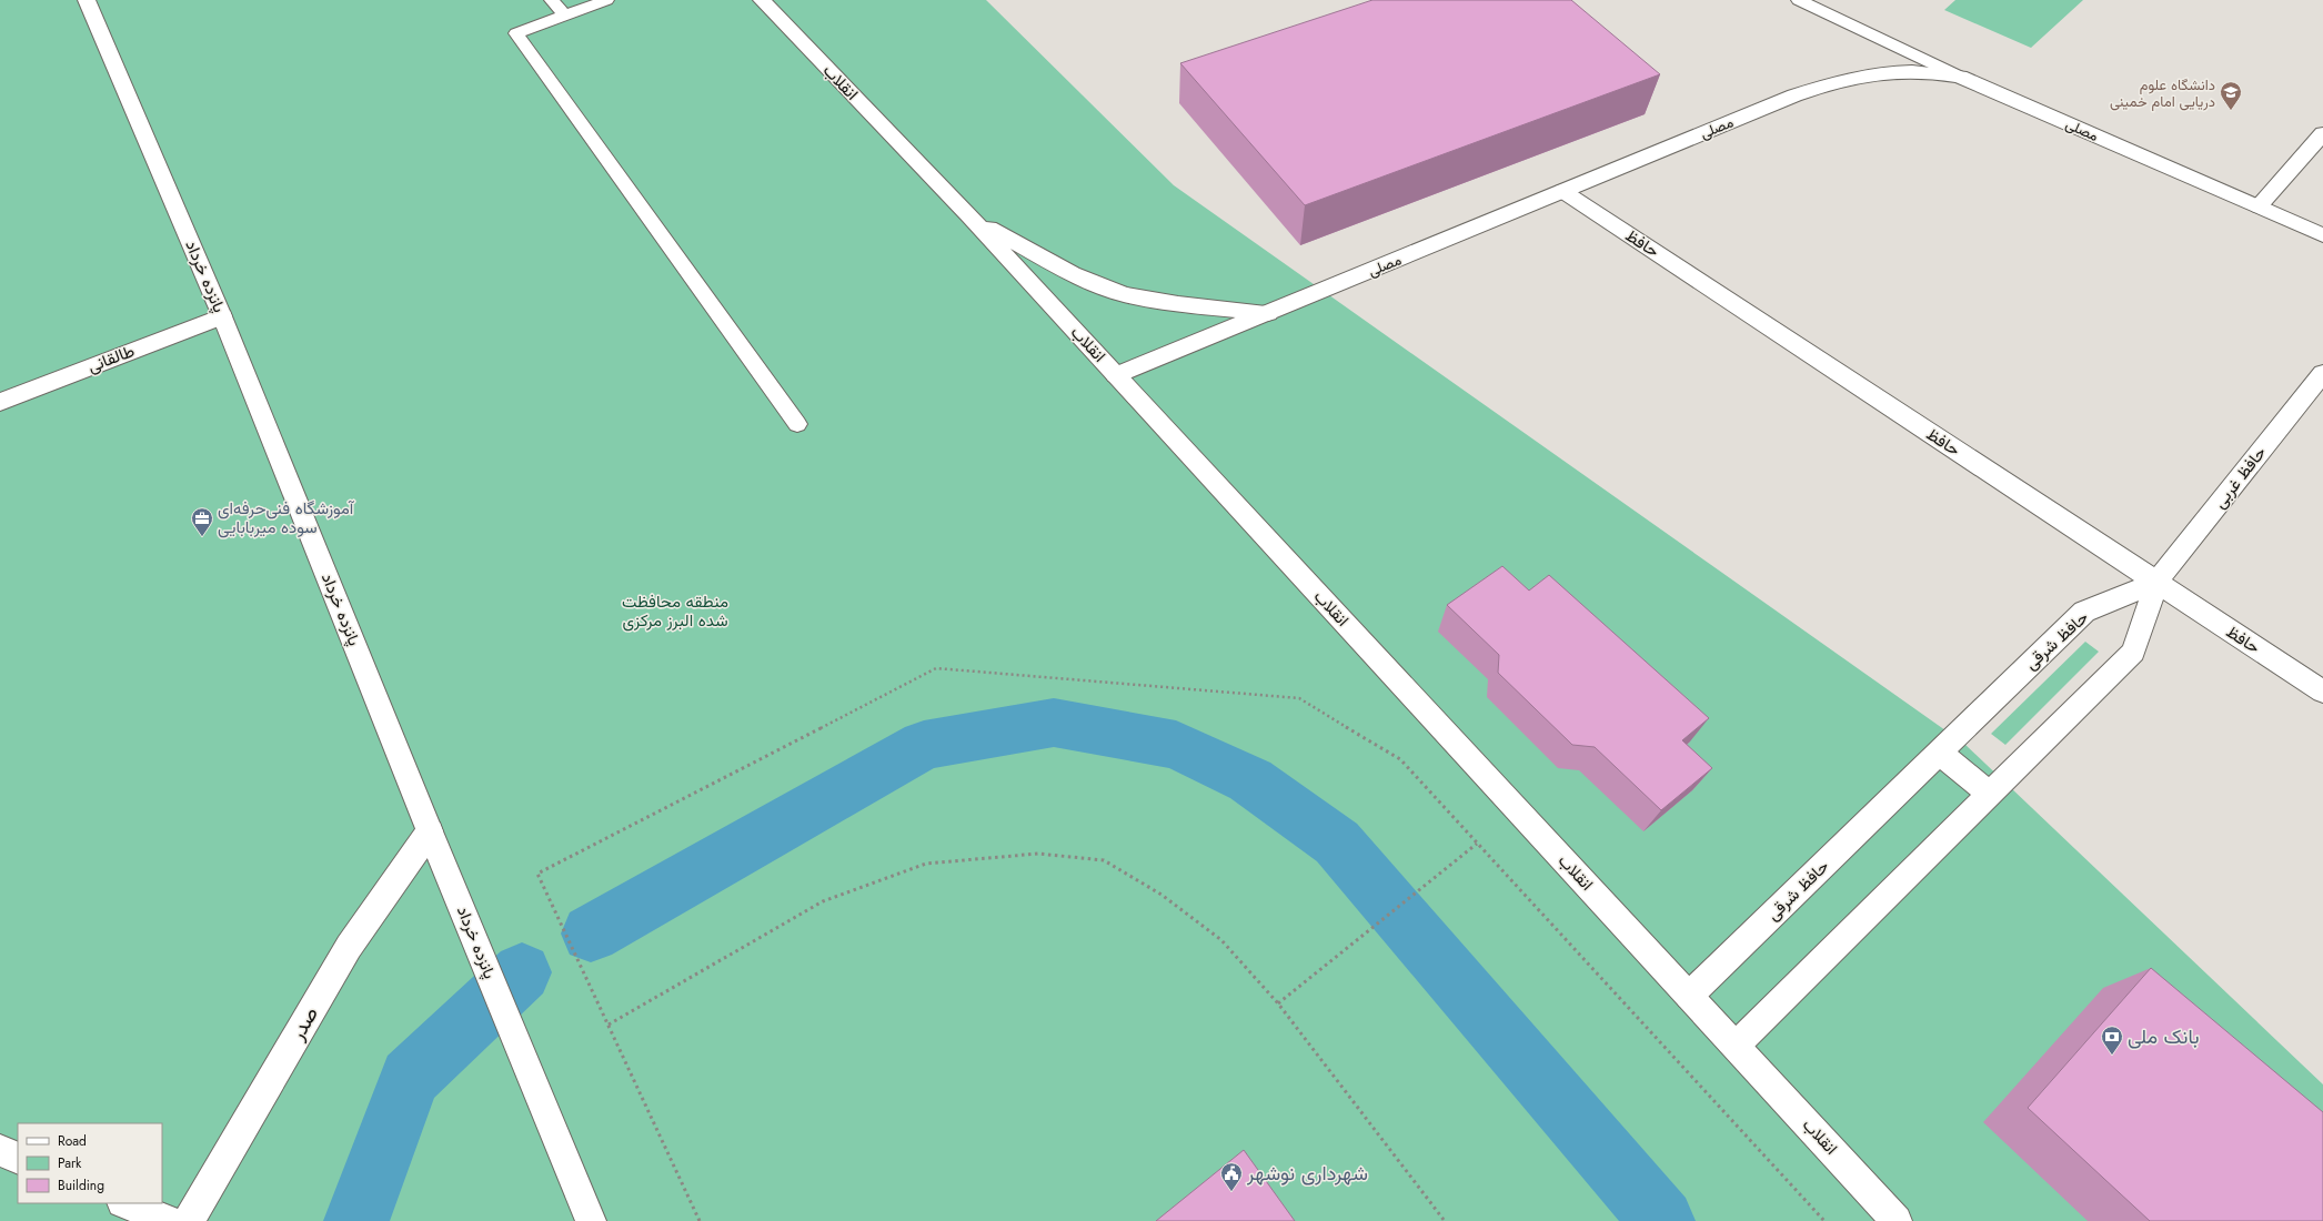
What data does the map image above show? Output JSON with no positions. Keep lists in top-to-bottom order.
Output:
{
  "streets": {
    "street": [
      "انقلاب",
      "مصلی",
      "حافظ",
      "پانزده خرداد",
      "طالقانی",
      "حافظ غربی",
      "حافظ شرقی",
      "صدر"
    ]
  },
  "crossings": [
    ["انقلاب", "مصلی"],
    ["انقلاب", "حافظ شرقی"],
    ["مصلی", "حافظ"],
    ["حافظ", "حافظ غربی"],
    ["حافظ", "حافظ شرقی"],
    ["پانزده خرداد", "طالقانی"],
    ["پانزده خرداد", "صدر"],
    ["حافظ غربی", "حافظ شرقی"]
  ],
  "parks": ["منطقه محافظت شده البرز مرکزی"],
  "places": {
    "school or university": ["دانشگاه علوم دریایی امام خمینی"],
    "office": ["آموزشگاه فنی‌حرفه‌ای سوده میربابایی"],
    "bank": ["بانک ملی"],
    "public building": ["شهرداری نوشهر"]
  },
  "legend": ["Road", "Park", "Building"]
}
